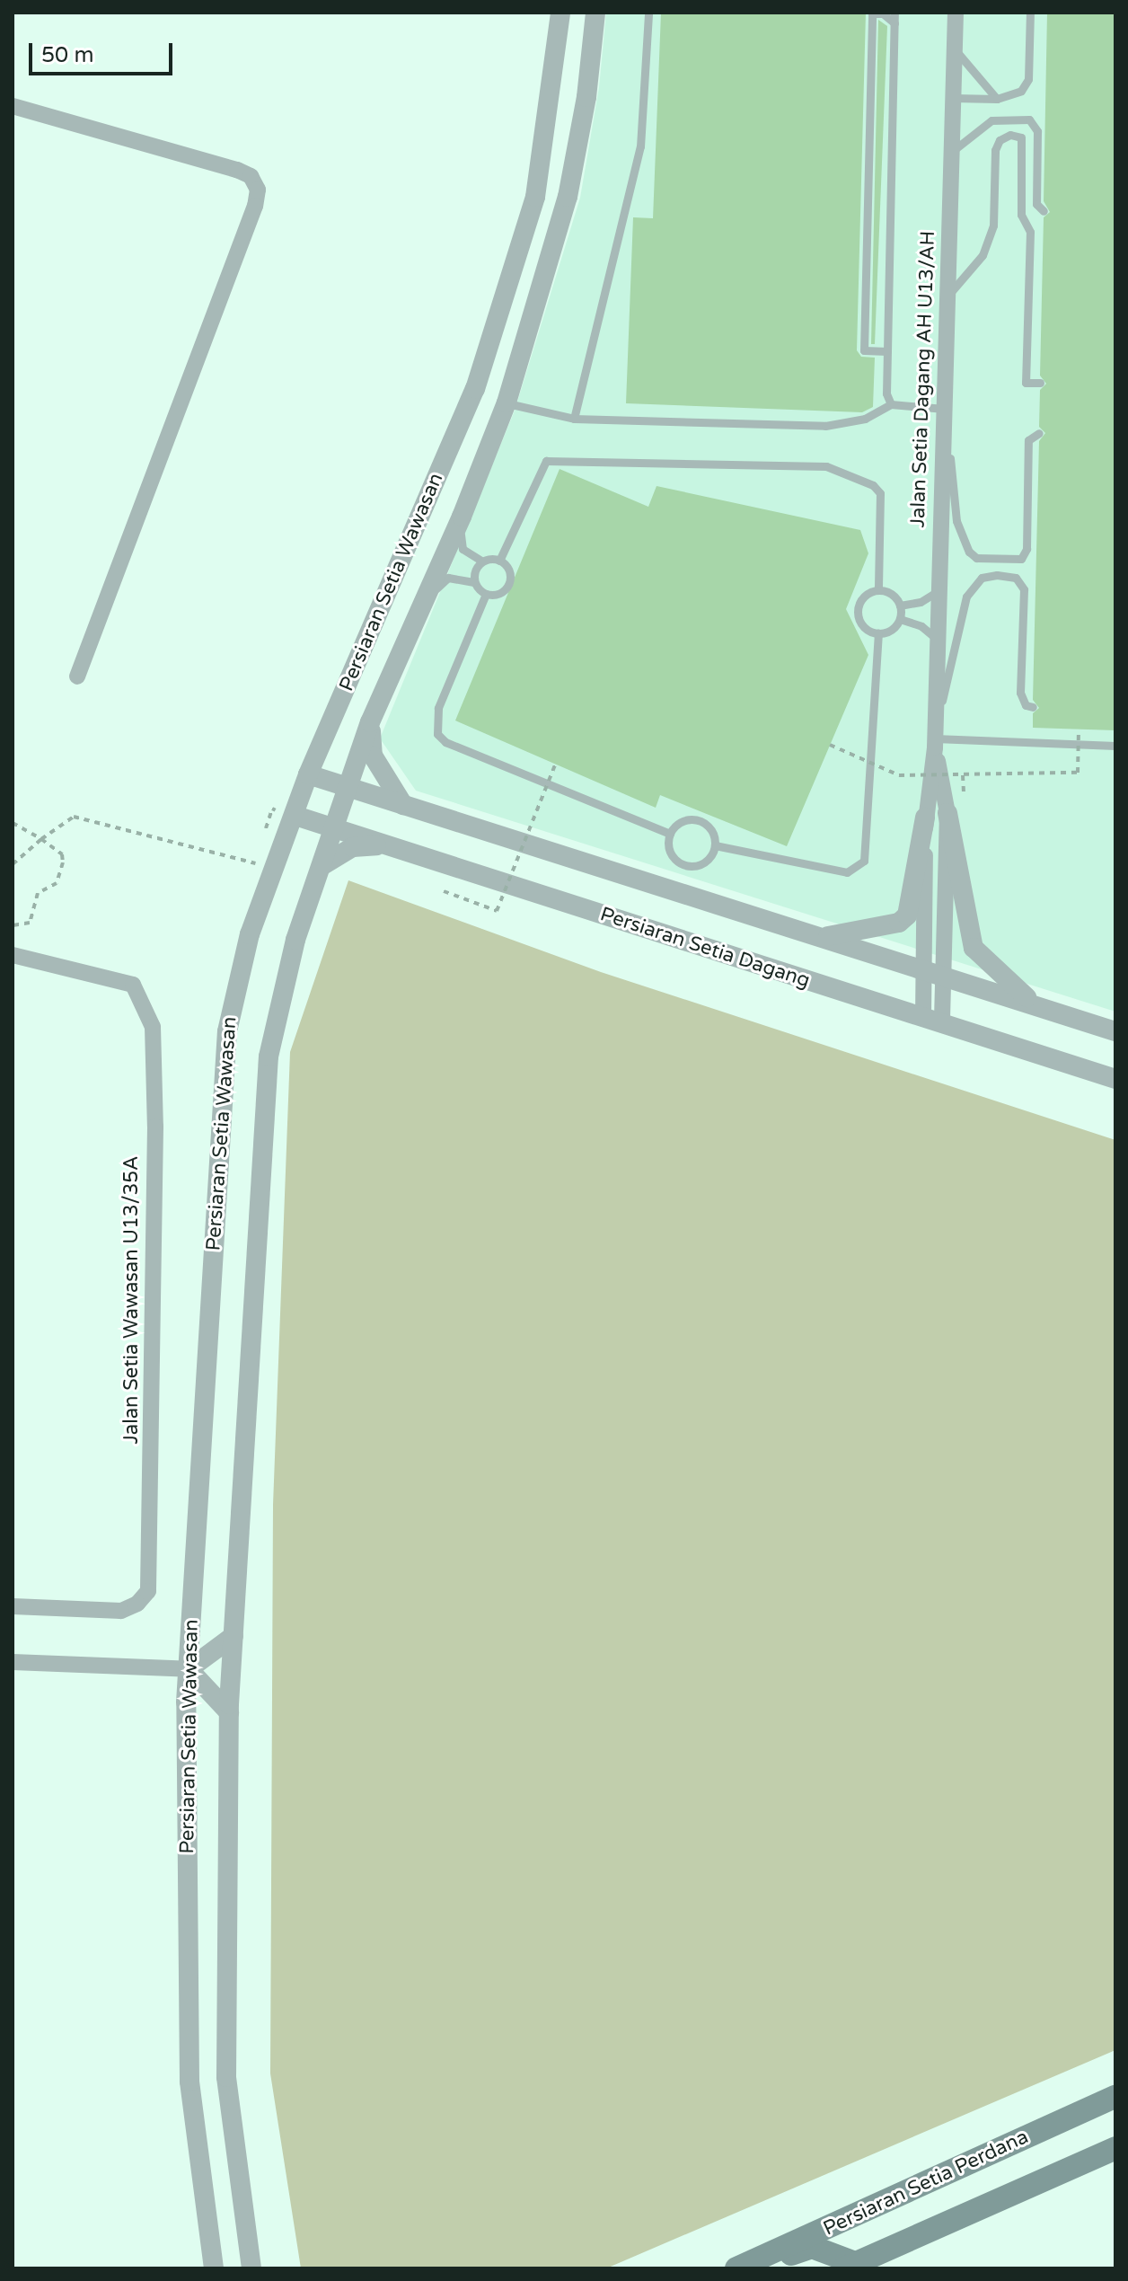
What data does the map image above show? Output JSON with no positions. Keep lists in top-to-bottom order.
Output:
{
  "streets": {
    "main road": ["Persiaran Setia Perdana"],
    "street": [
      "Jalan Setia Dagang AH U13/AH",
      "Persiaran Setia Wawasan",
      "Persiaran Setia Dagang",
      "Jalan Setia Wawasan U13/35A"
    ]
  },
  "crossings": [
    ["Jalan Setia Dagang AH U13/AH", "Persiaran Setia Dagang"],
    ["Persiaran Setia Wawasan", "Persiaran Setia Dagang"]
  ],
  "scale_bar": "50 m"
}
